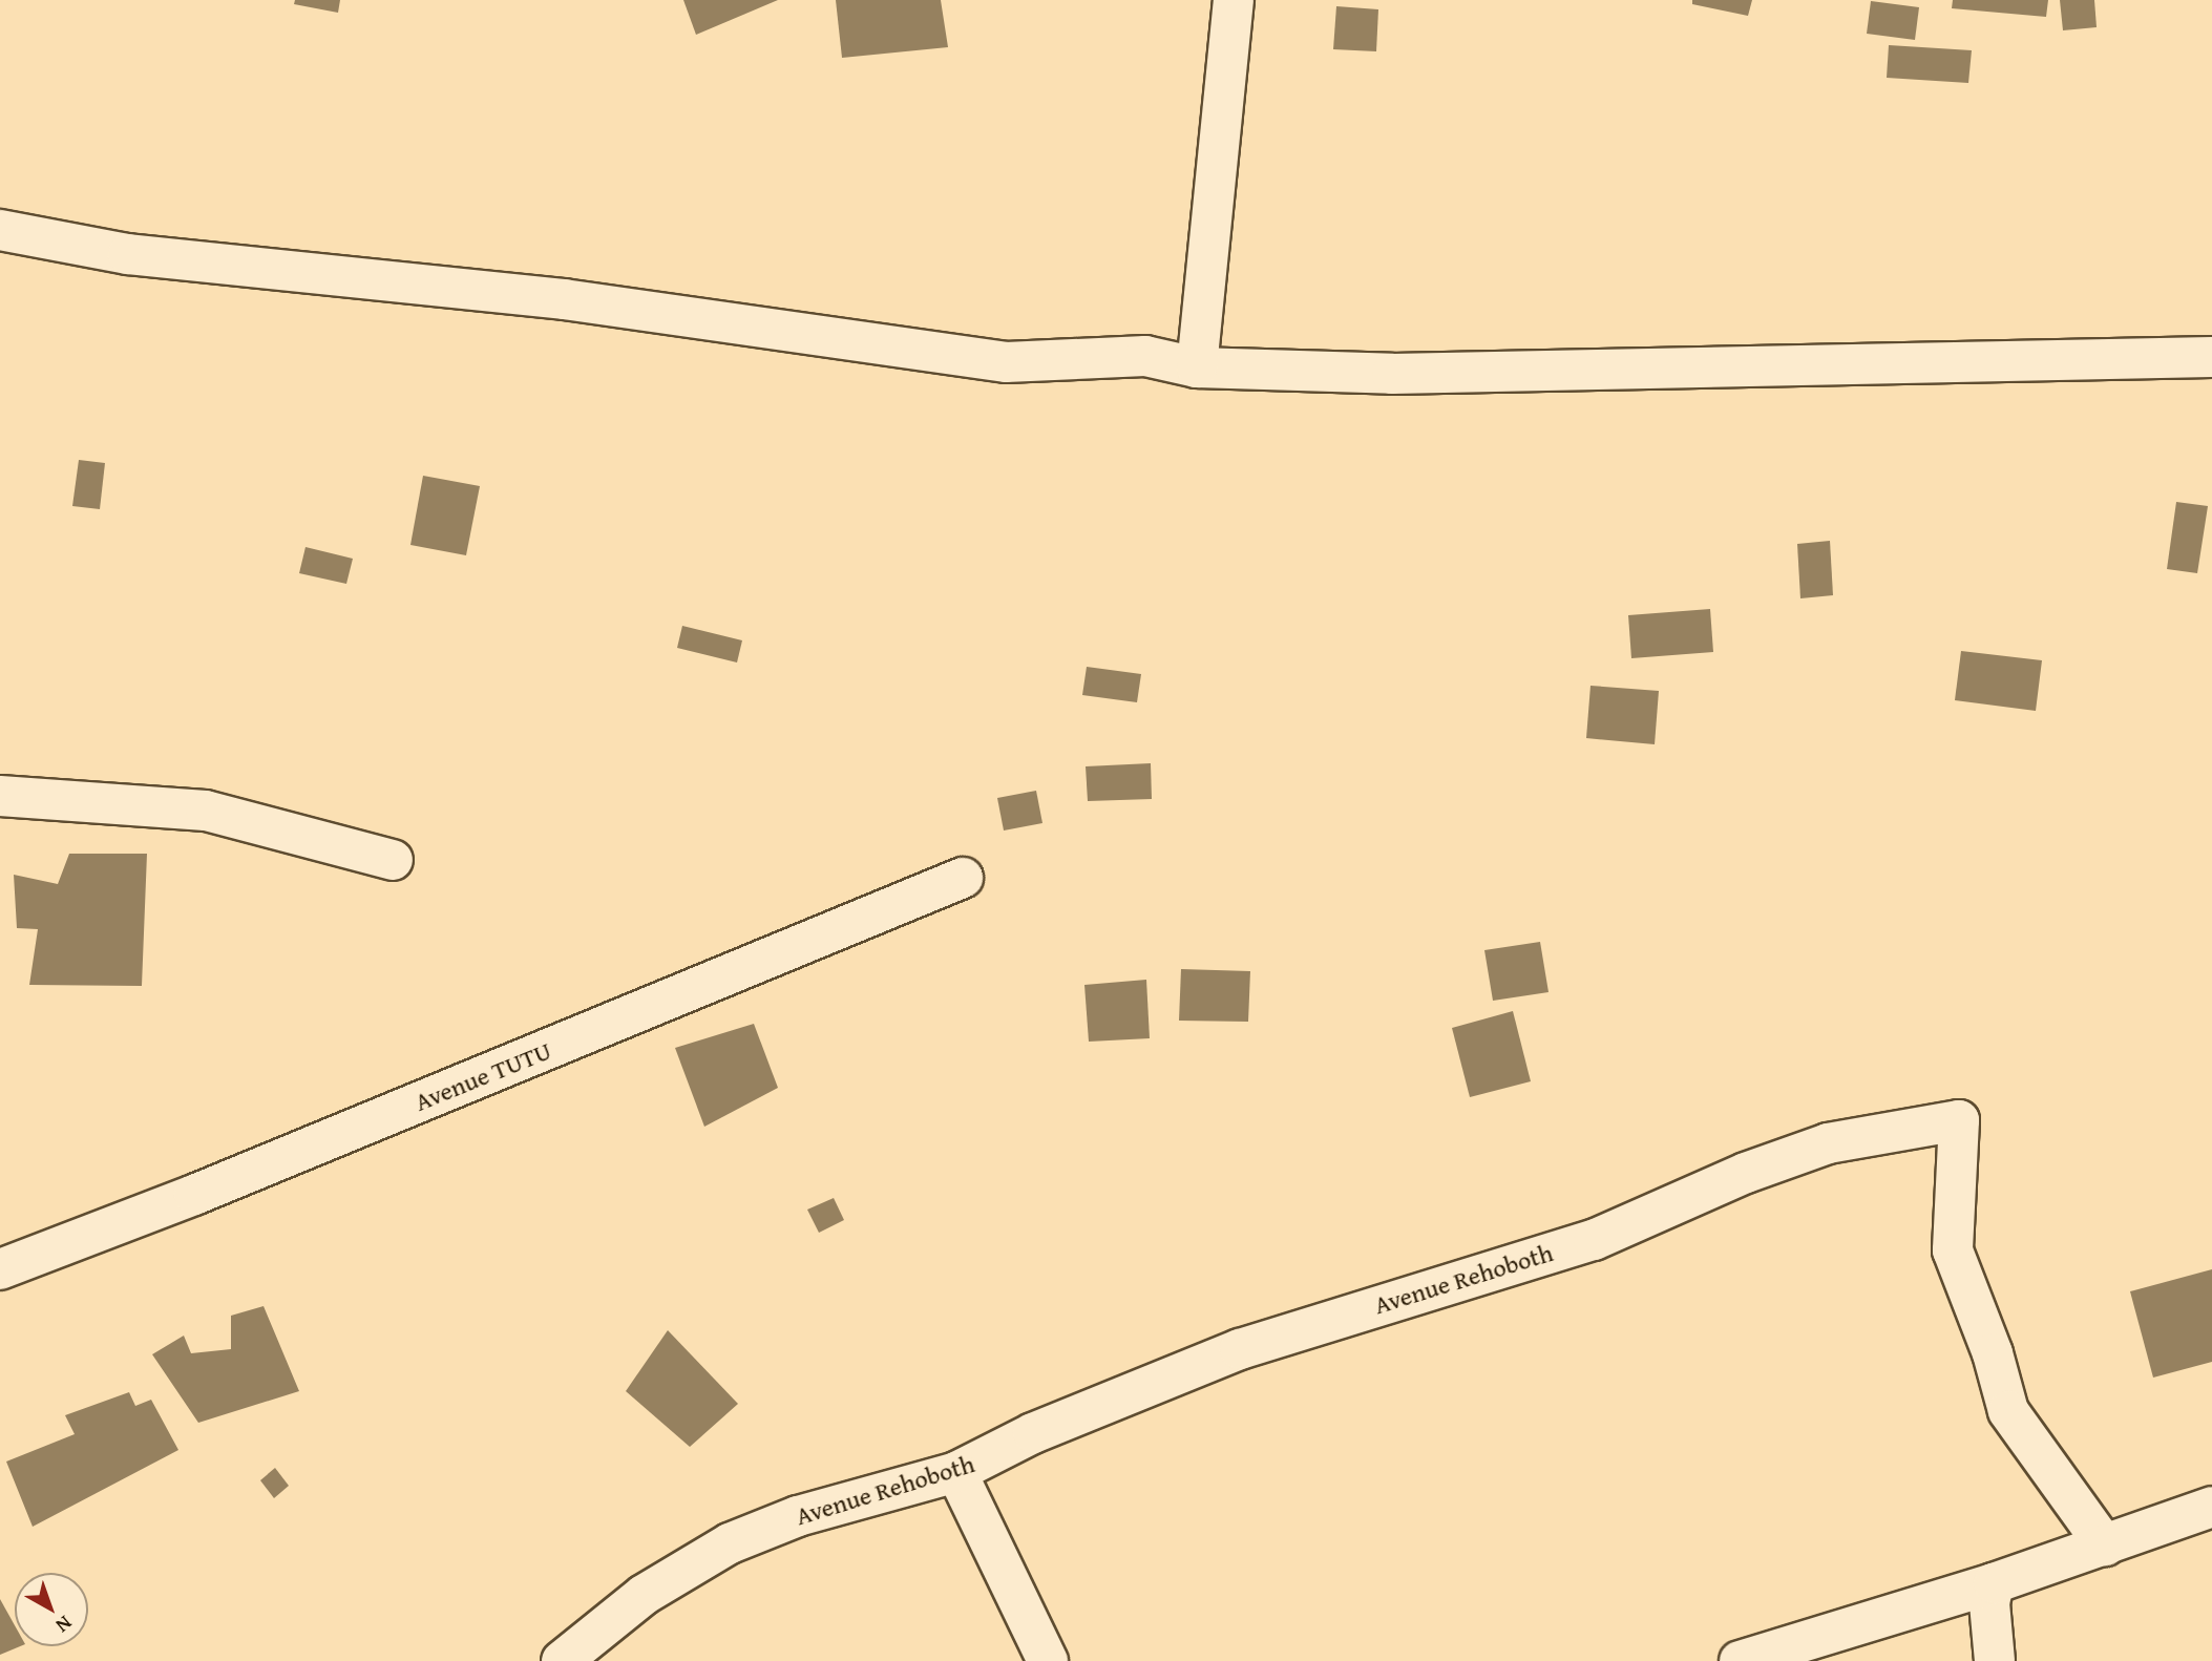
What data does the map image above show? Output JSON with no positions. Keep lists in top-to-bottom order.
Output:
{
  "streets": {
    "street": ["Avenue TUTU", "Avenue Rehoboth"]
  },
  "north": "bottom right"
}
